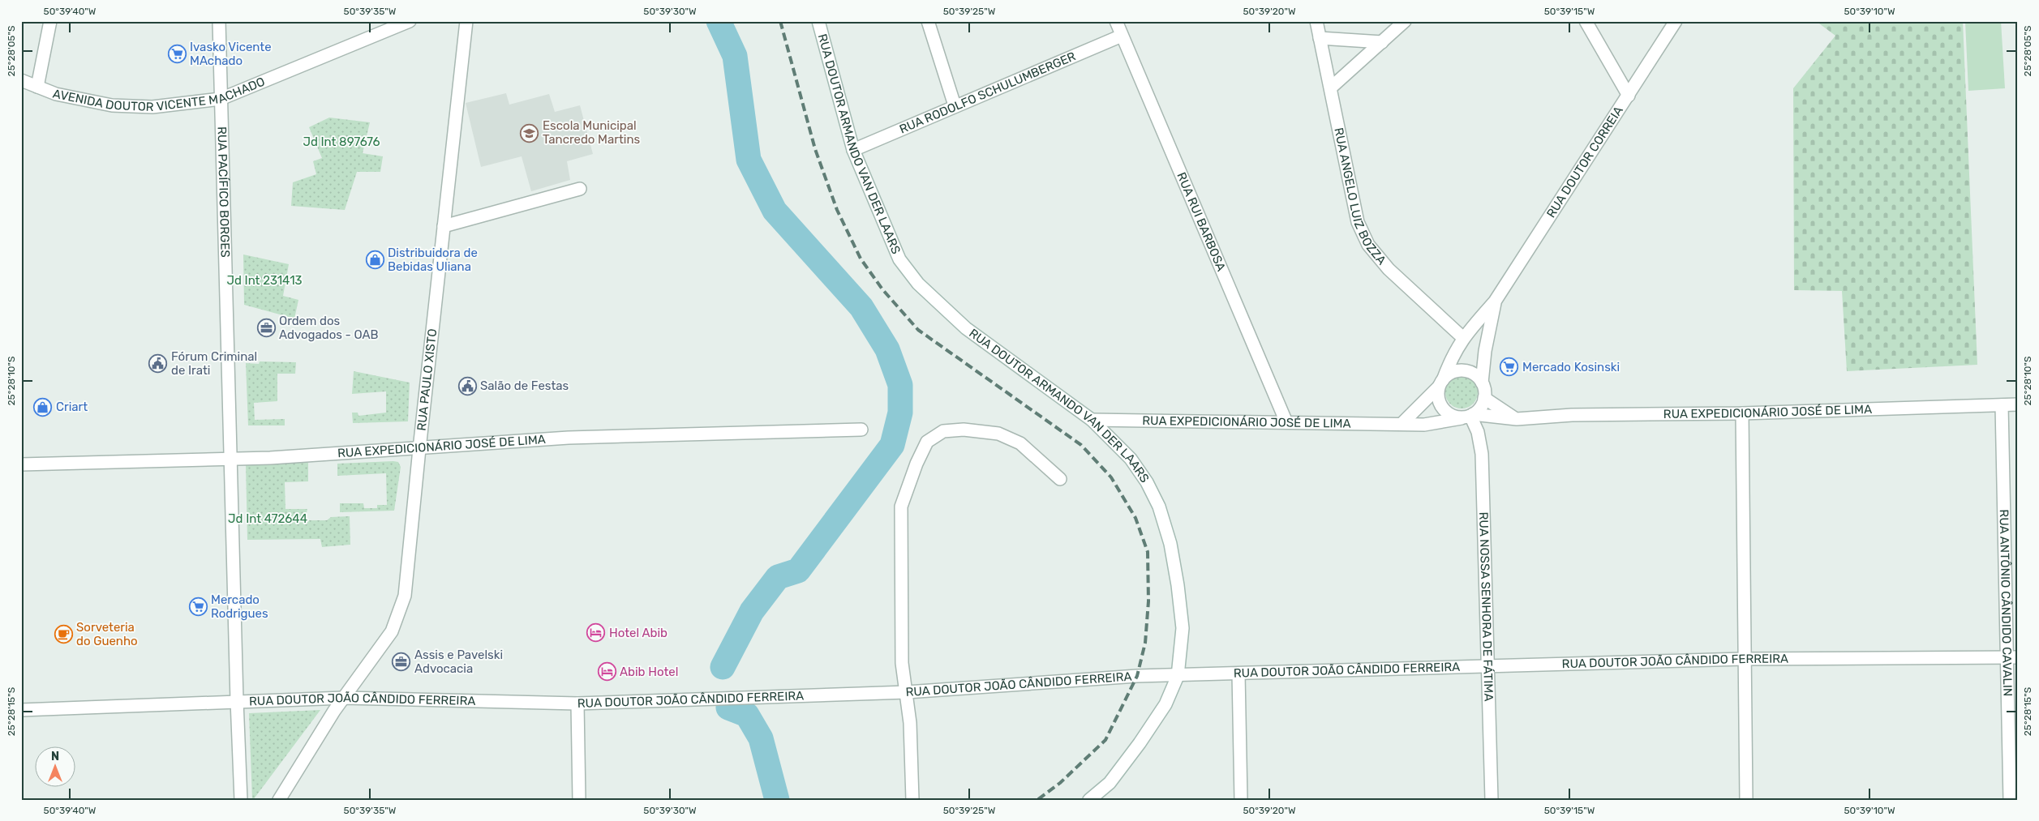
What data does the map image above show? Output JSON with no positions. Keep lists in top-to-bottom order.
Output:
{
  "streets": {
    "street": [
      "AVENIDA DOUTOR VICENTE MACHADO",
      "RUA RODOLFO SCHULUMBERGER",
      "RUA DOUTOR ARMANDO VAN DER LAARS",
      "RUA DOUTOR CORREIA",
      "RUA PACÍFICO BORGES",
      "RUA ANGELO LUIZ BOZZA",
      "RUA RUI BARBOSA",
      "RUA PAULO XISTO",
      "RUA EXPEDICIONÁRIO JOSÉ DE LIMA",
      "RUA ANTÔNIO CÂNDIDO CAVALIN",
      "RUA NOSSA SENHORA DE FÁTIMA",
      "RUA DOUTOR JOÃO CÂNDIDO FERREIRA"
    ]
  },
  "crossings": [
    ["AVENIDA DOUTOR VICENTE MACHADO", "RUA PACÍFICO BORGES"],
    ["RUA RODOLFO SCHULUMBERGER", "RUA DOUTOR ARMANDO VAN DER LAARS"],
    ["RUA RODOLFO SCHULUMBERGER", "RUA RUI BARBOSA"],
    ["RUA DOUTOR ARMANDO VAN DER LAARS", "RUA EXPEDICIONÁRIO JOSÉ DE LIMA"],
    ["RUA DOUTOR ARMANDO VAN DER LAARS", "RUA DOUTOR JOÃO CÂNDIDO FERREIRA"],
    ["RUA DOUTOR CORREIA", "RUA ANGELO LUIZ BOZZA"],
    ["RUA DOUTOR CORREIA", "RUA EXPEDICIONÁRIO JOSÉ DE LIMA"],
    ["RUA DOUTOR CORREIA", "RUA NOSSA SENHORA DE FÁTIMA"],
    ["RUA PACÍFICO BORGES", "RUA EXPEDICIONÁRIO JOSÉ DE LIMA"],
    ["RUA PACÍFICO BORGES", "RUA DOUTOR JOÃO CÂNDIDO FERREIRA"],
    ["RUA RUI BARBOSA", "RUA EXPEDICIONÁRIO JOSÉ DE LIMA"],
    ["RUA PAULO XISTO", "RUA EXPEDICIONÁRIO JOSÉ DE LIMA"],
    ["RUA PAULO XISTO", "RUA DOUTOR JOÃO CÂNDIDO FERREIRA"],
    ["RUA EXPEDICIONÁRIO JOSÉ DE LIMA", "RUA ANTÔNIO CÂNDIDO CAVALIN"],
    ["RUA EXPEDICIONÁRIO JOSÉ DE LIMA", "RUA NOSSA SENHORA DE FÁTIMA"],
    ["RUA ANTÔNIO CÂNDIDO CAVALIN", "RUA DOUTOR JOÃO CÂNDIDO FERREIRA"],
    ["RUA NOSSA SENHORA DE FÁTIMA", "RUA DOUTOR JOÃO CÂNDIDO FERREIRA"]
  ],
  "parks": ["Jd Int 897676", "Jd Int 231413", "Jd Int 472644"],
  "places": {
    "supermarket": ["Ivasko Vicente MAchado", "Mercado Kosinski", "Mercado Rodrigues"],
    "school or university": ["Escola Municipal Tancredo Martins"],
    "shop": ["Distribuidora de Bebidas Uliana", "Criart"],
    "office": ["Ordem dos Advogados - OAB", "Assis e Pavelski Advocacia"],
    "public building": ["Fórum Criminal de Irati", "Salão de Festas"],
    "hotel": ["Hotel Abib", "Abib Hotel"],
    "cafe": ["Sorveteria do Guenho"]
  },
  "north": "top",
  "coordinates": [
    "50°39'40\"W",
    "50°39'35\"W",
    "50°39'30\"W",
    "50°39'25\"W",
    "50°39'20\"W",
    "50°39'15\"W",
    "50°39'10\"W",
    "25°28'05\"S",
    "25°28'10\"S",
    "25°28'15\"S"
  ]
}
